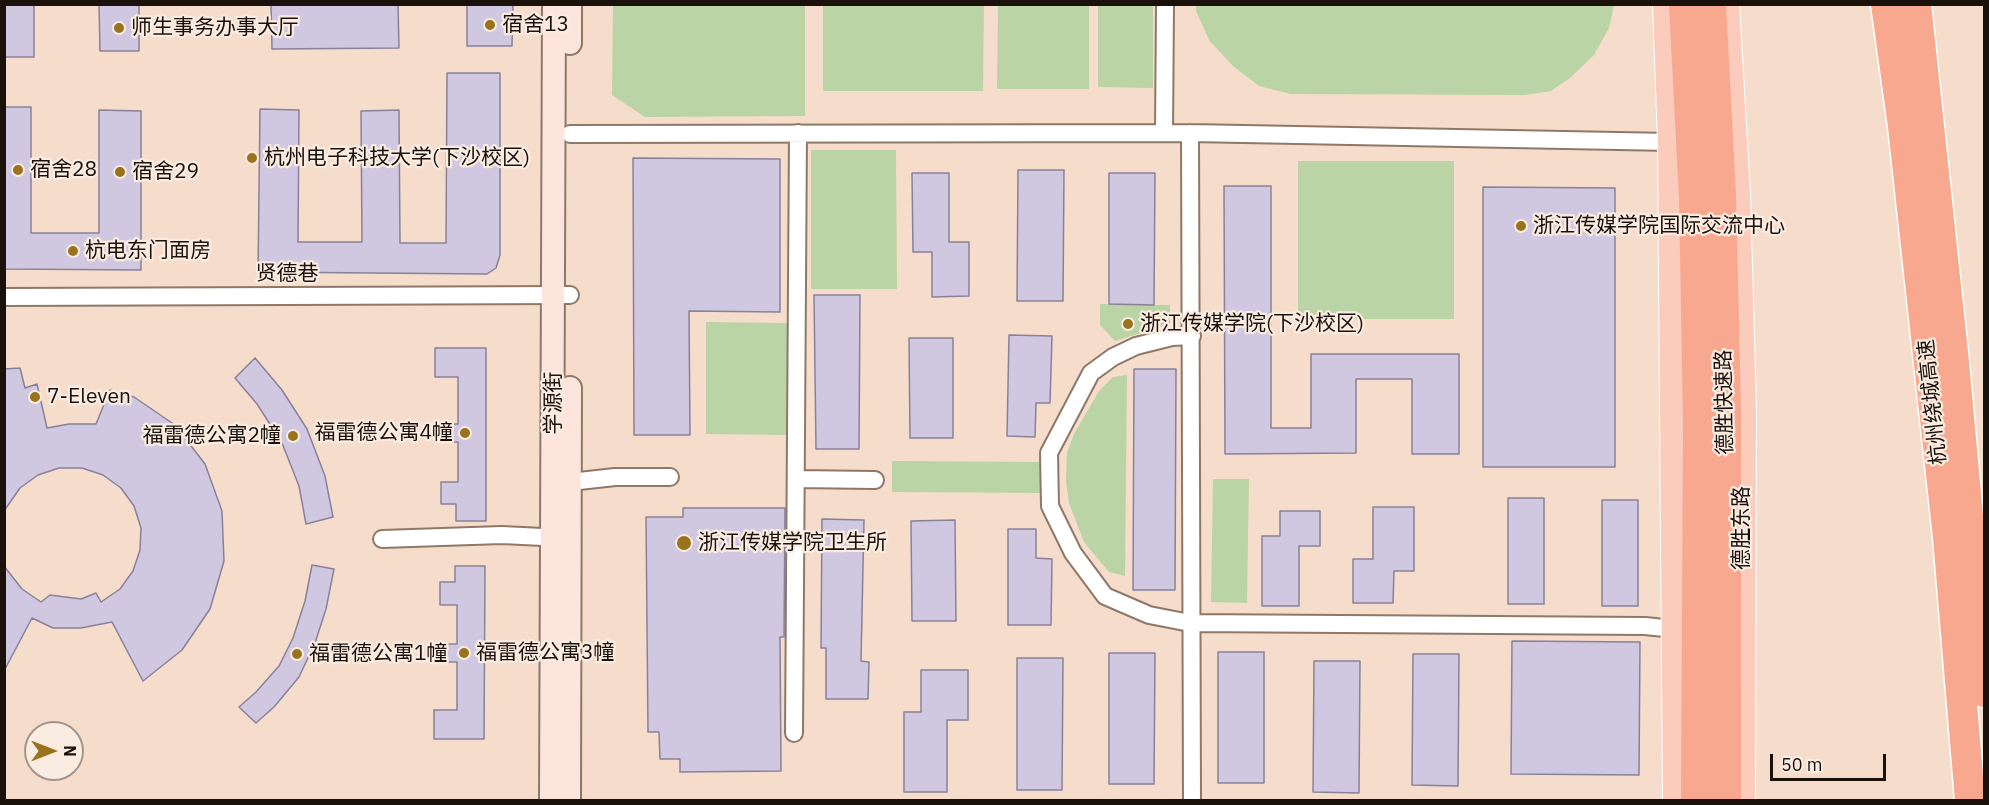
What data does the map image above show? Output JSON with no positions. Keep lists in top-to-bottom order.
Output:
{
  "streets": {
    "highway": ["德胜快速路", "杭州绕城高速"],
    "main road": ["学源街", "德胜东路"],
    "street": ["贤德巷"]
  },
  "crossings": [
    ["贤德巷", "学源街"]
  ],
  "places": [
    "宿舍13",
    "师生事务办事大厅",
    "杭州电子科技大学(下沙校区)",
    "宿舍28",
    "宿舍29",
    "浙江传媒学院国际交流中心",
    "杭电东门面房",
    "浙江传媒学院(下沙校区)",
    "7-Eleven",
    "福雷德公寓4幢",
    "福雷德公寓2幢",
    "浙江传媒学院卫生所",
    "福雷德公寓3幢",
    "福雷德公寓1幢"
  ],
  "scale_bar": "50 m",
  "north": "right"
}
